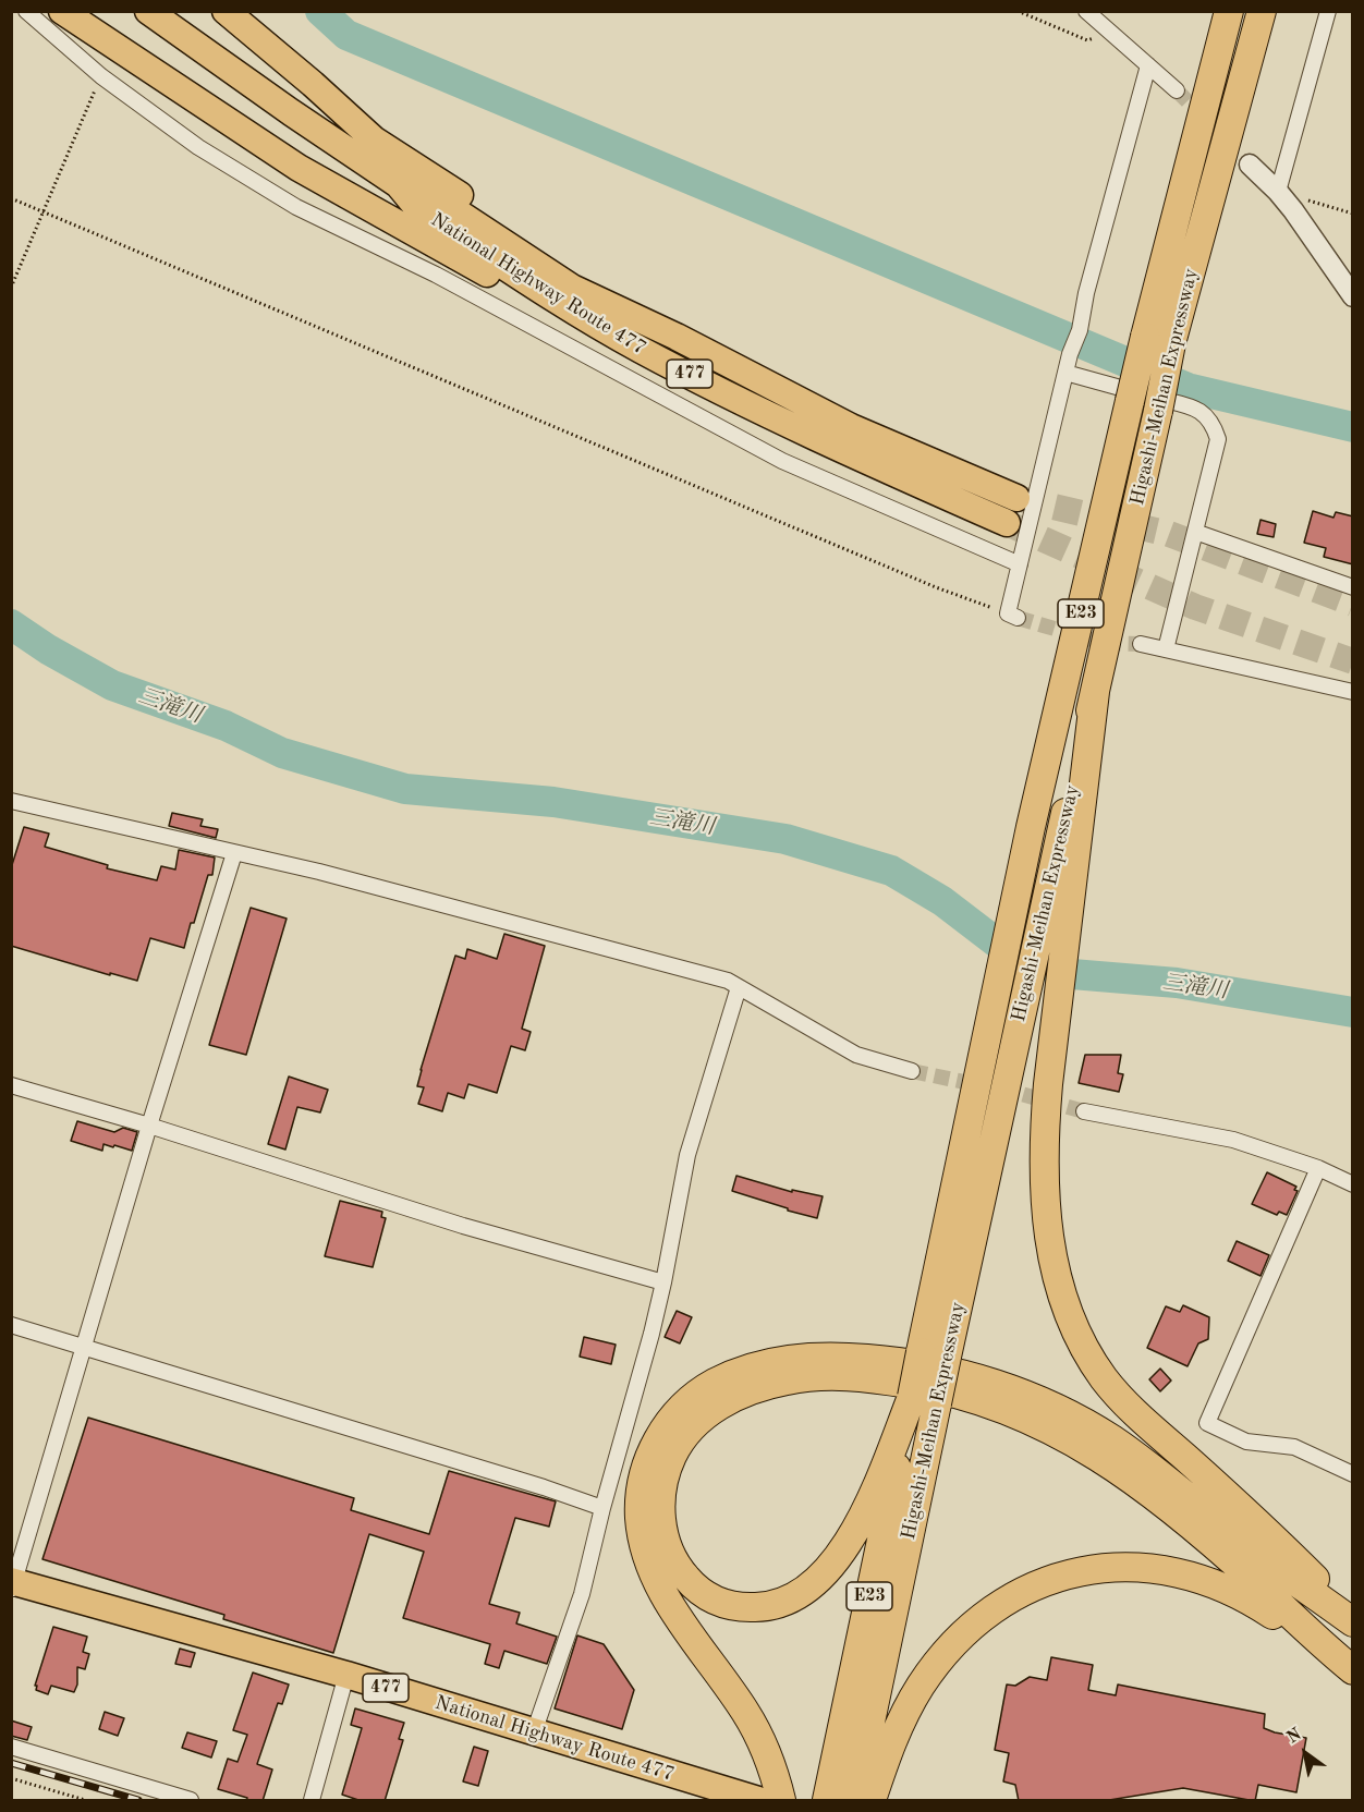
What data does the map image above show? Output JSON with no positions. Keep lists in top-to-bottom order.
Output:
{
  "streets": {
    "highway": [
      "National Highway Route 477",
      "477",
      "Higashi-Meihan Expressway",
      "E23"
    ]
  },
  "crossings": [
    ["National Highway Route 477", "477"]
  ],
  "water": ["三滝川"],
  "north": "top left"
}
